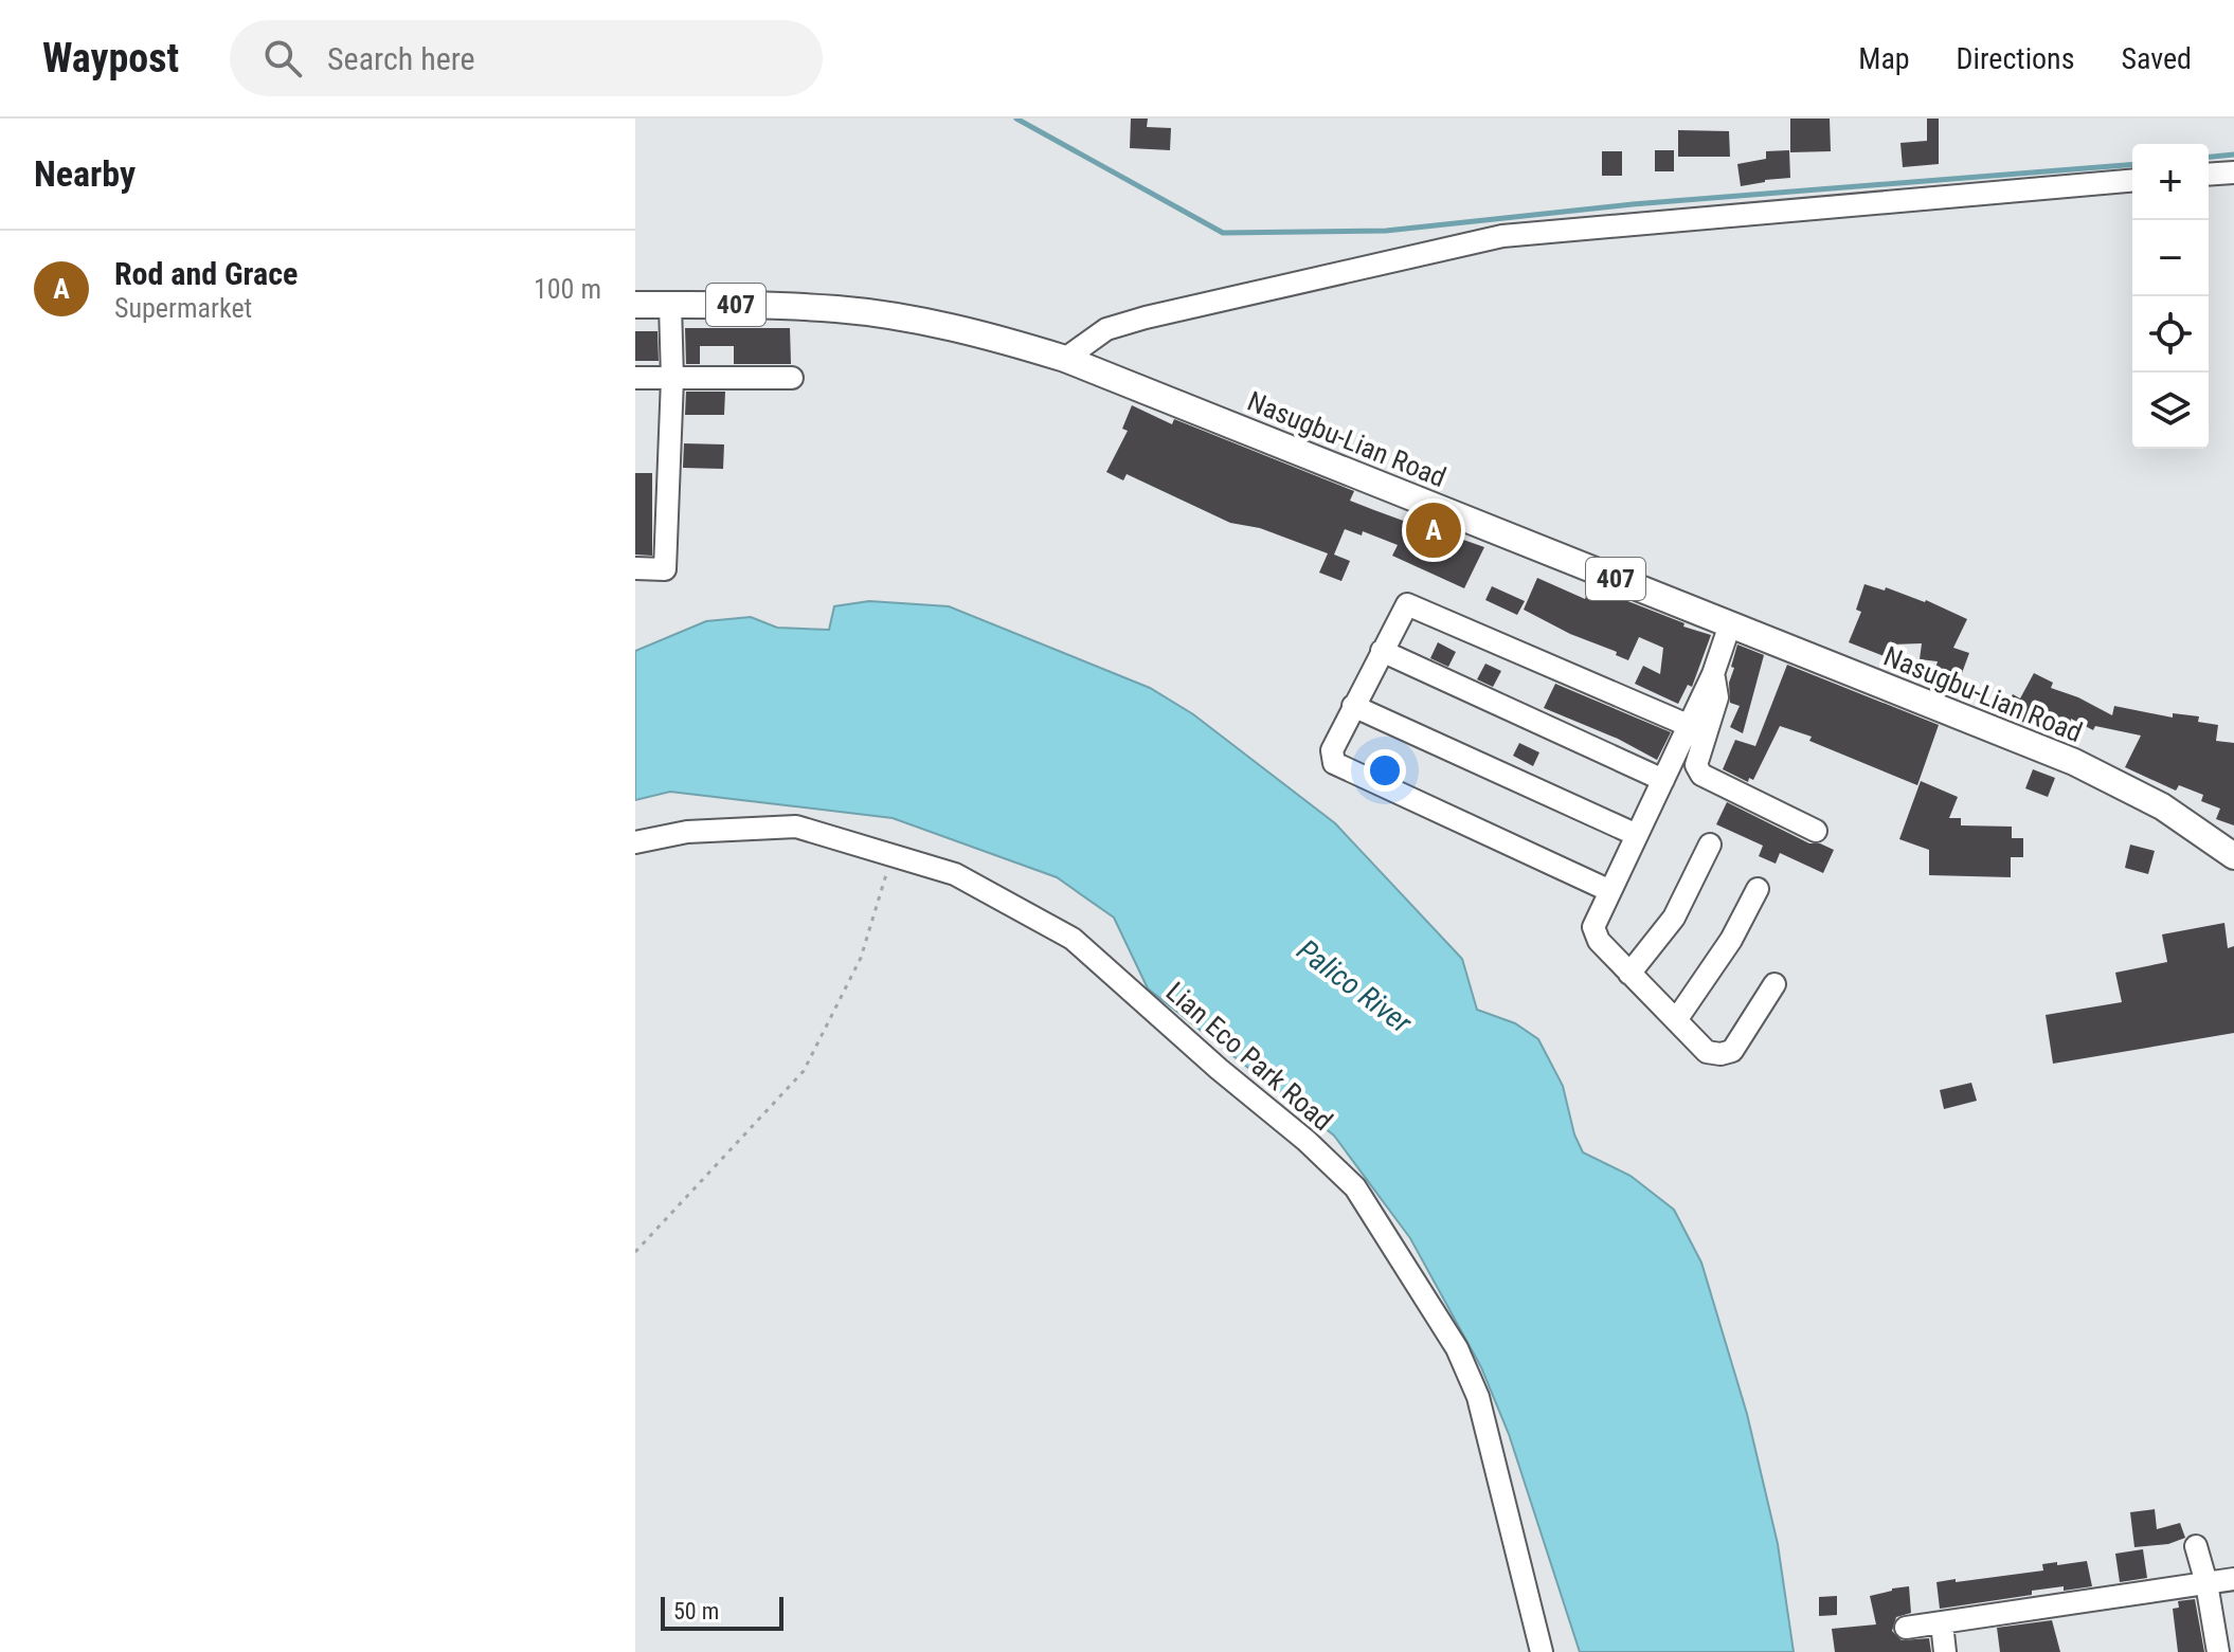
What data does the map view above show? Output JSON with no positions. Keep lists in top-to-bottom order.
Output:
{
  "streets": {
    "main road": ["407", "Nasugbu-Lian Road"],
    "street": ["Lian Eco Park Road"]
  },
  "water": ["Palico River"],
  "scale_bar": "50 m",
  "page": {
    "header": "Waypost",
    "search": "Search here",
    "nav": ["Map", "Directions", "Saved"],
    "heading": "Nearby",
    "map_buttons": ["+", "−"],
    "list": [
      {
        "mark": "A",
        "name": "Rod and Grace",
        "note": "Supermarket",
        "value": "100 m"
      }
    ],
    "pins": "A",
    "scale": "50 m"
  }
}
